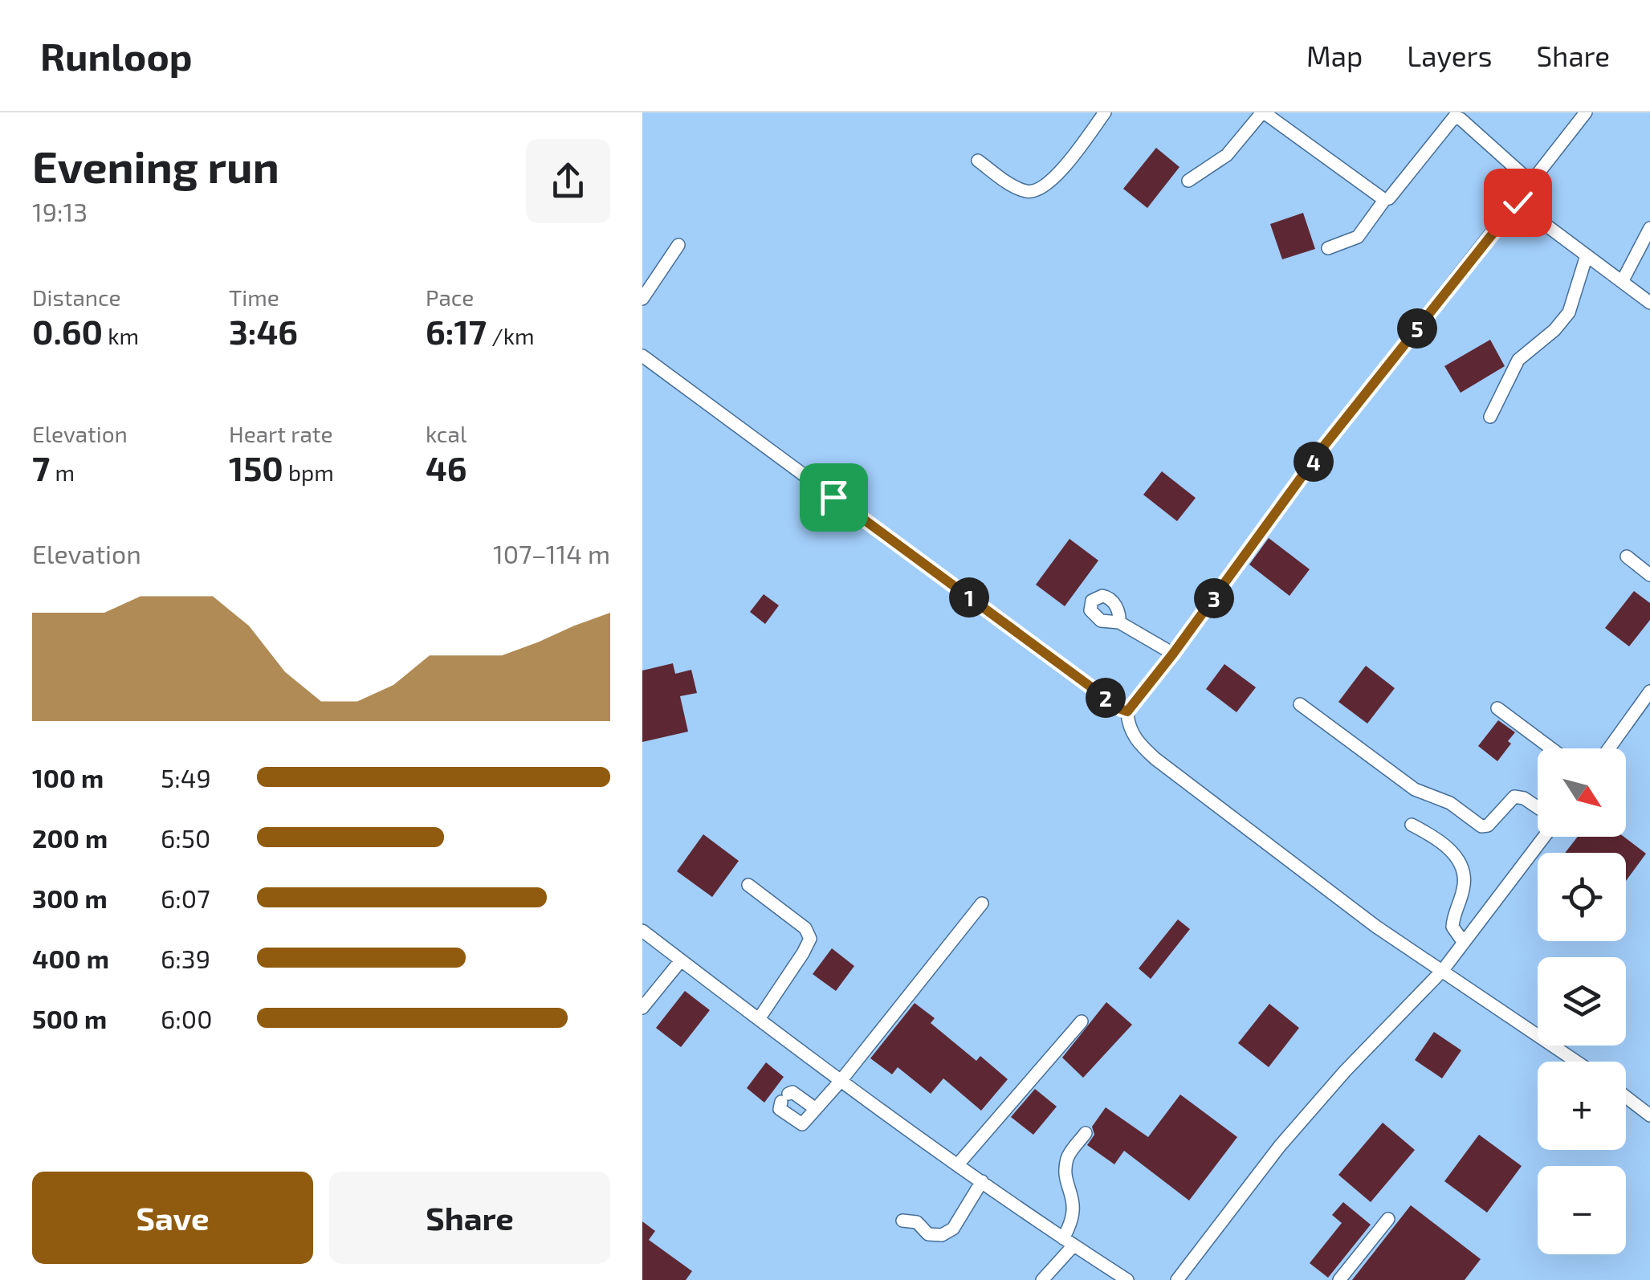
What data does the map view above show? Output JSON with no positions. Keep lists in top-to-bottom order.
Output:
{
  "north": "bottom right",
  "page": {
    "header": "Runloop",
    "nav": ["Map", "Layers", "Share"],
    "heading": ["Evening run", "19:13"],
    "stats": [
      ["Distance", "0.60 km"],
      ["Time", "3:46"],
      ["Pace", "6:17 /km"],
      ["Elevation", "7 m"],
      ["Heart rate", "150 bpm"],
      ["kcal", "46"]
    ],
    "pins": [
      "5",
      "4",
      "1",
      "3",
      "2"
    ],
    "chart": ["Elevation", "107–114 m"],
    "list": [
      {
        "name": "100 m",
        "note": "5:49"
      },
      {
        "name": "200 m",
        "note": "6:50"
      },
      {
        "name": "300 m",
        "note": "6:07"
      },
      {
        "name": "400 m",
        "note": "6:39"
      },
      {
        "name": "500 m",
        "note": "6:00"
      }
    ],
    "map_buttons": ["+", "−"],
    "buttons": ["Save", "Share"]
  }
}
